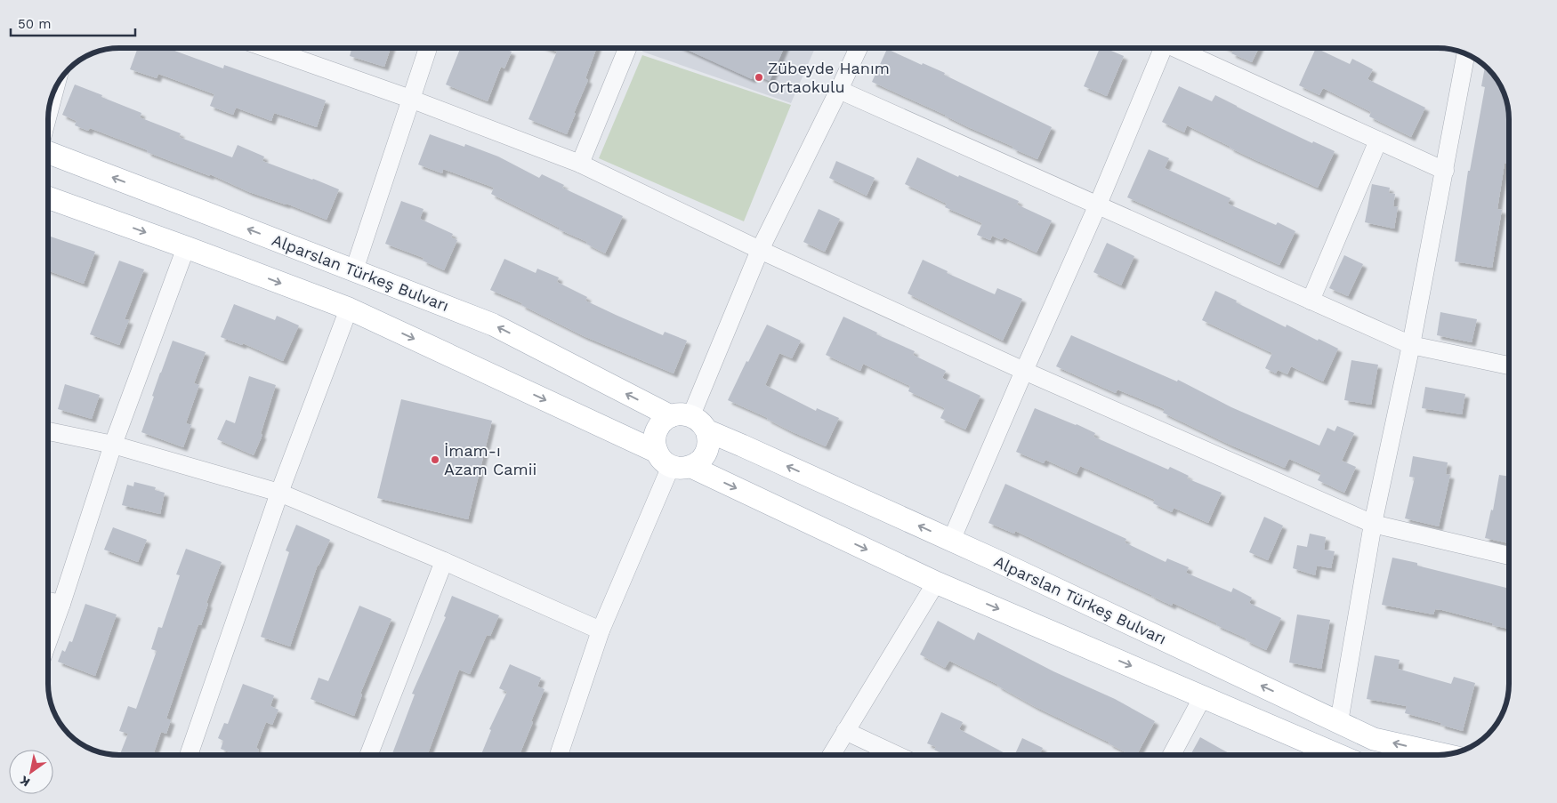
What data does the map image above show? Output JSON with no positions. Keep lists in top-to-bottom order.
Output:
{
  "streets": {
    "main road": ["Alparslan Türkeş Bulvarı"]
  },
  "places": ["Zübeyde Hanım Ortaokulu", "İmam-ı Azam Camii"],
  "scale_bar": "50 m",
  "north": "bottom left"
}
